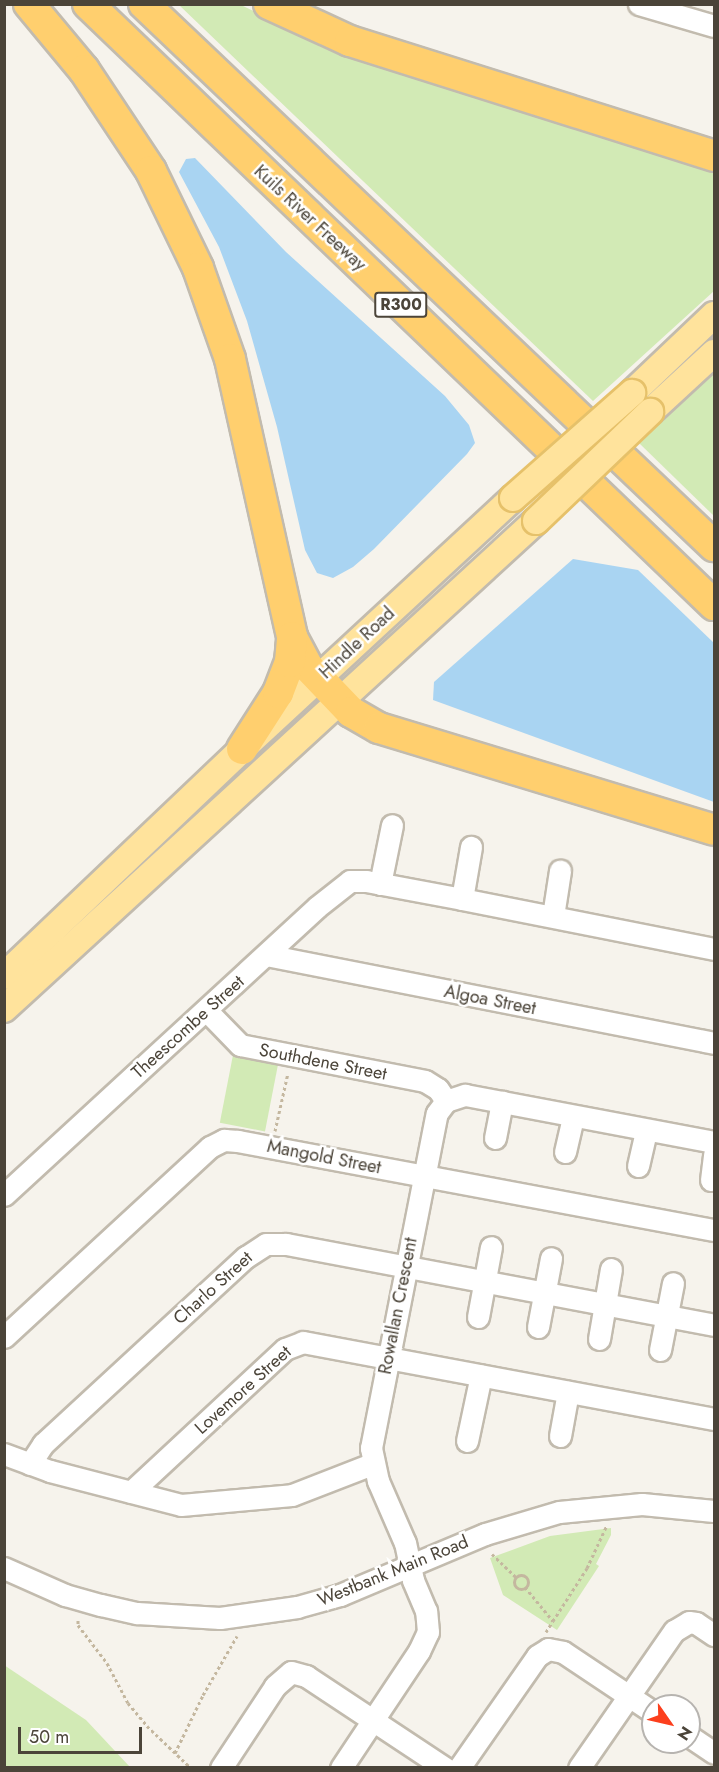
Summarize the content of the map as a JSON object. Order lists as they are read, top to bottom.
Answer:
{
  "streets": {
    "highway": ["Kuils River Freeway", "R300"],
    "main road": ["Hindle Road"],
    "street": [
      "Algoa Street",
      "Theescombe Street",
      "Southdene Street",
      "Mangold Street",
      "Charlo Street",
      "Rowallan Crescent",
      "Lovemore Street",
      "Westbank Main Road"
    ]
  },
  "crossings": [
    ["Algoa Street", "Theescombe Street"],
    ["Theescombe Street", "Southdene Street"],
    ["Southdene Street", "Rowallan Crescent"],
    ["Mangold Street", "Rowallan Crescent"],
    ["Charlo Street", "Rowallan Crescent"],
    ["Rowallan Crescent", "Lovemore Street"],
    ["Rowallan Crescent", "Westbank Main Road"]
  ],
  "scale_bar": "50 m",
  "north": "bottom right"
}
